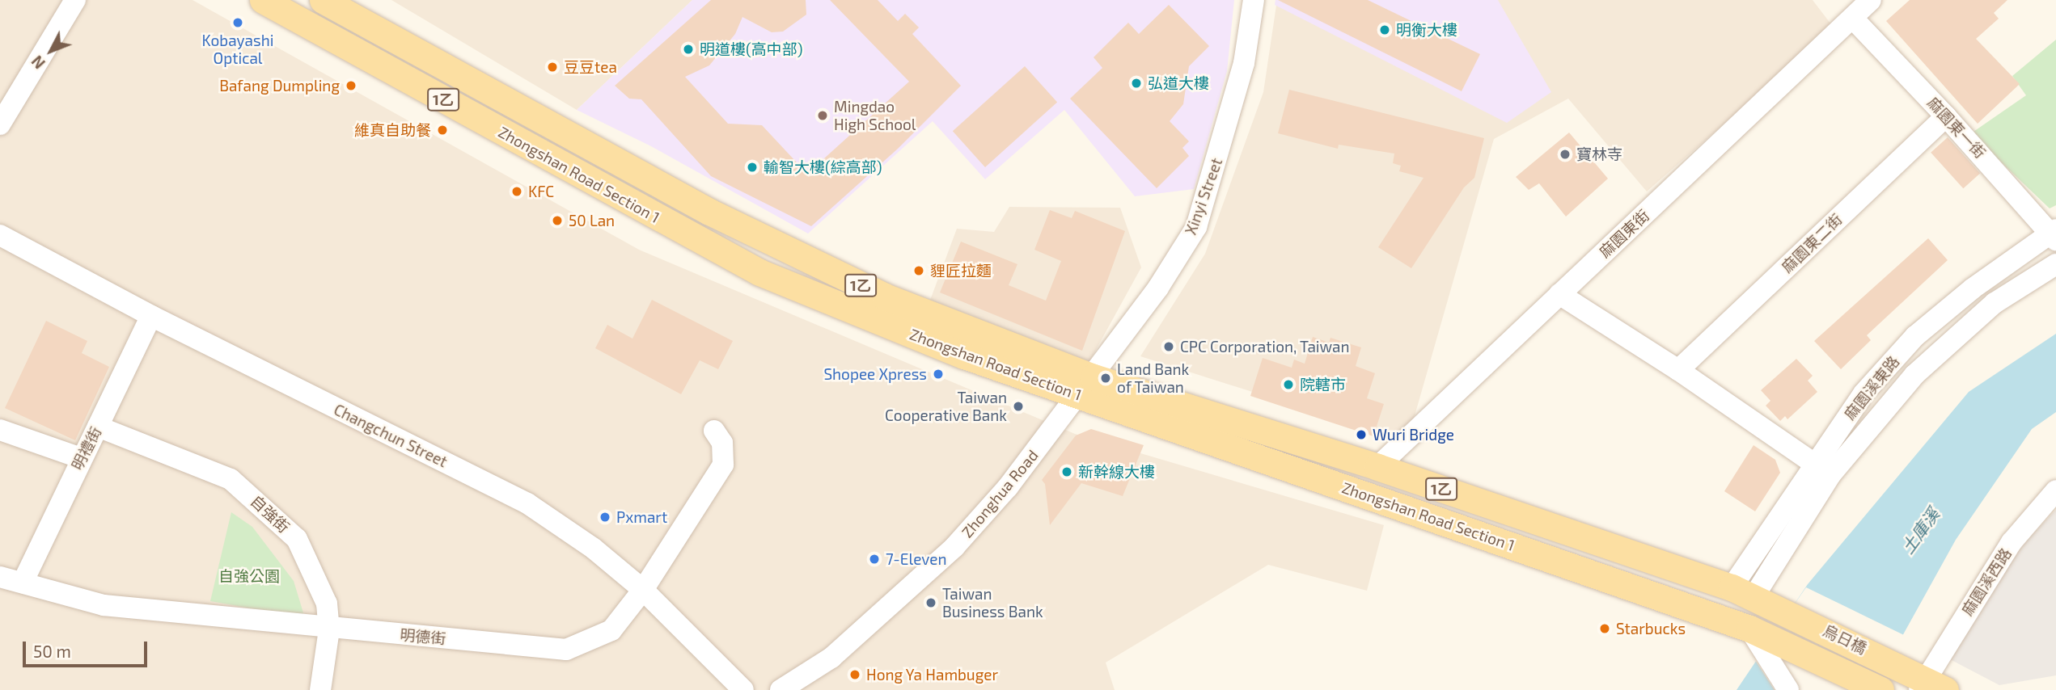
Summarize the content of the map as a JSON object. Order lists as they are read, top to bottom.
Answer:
{
  "streets": {
    "main road": ["1乙", "Zhongshan Road Section 1", "烏日橋"],
    "street": [
      "麻園東一街",
      "Xinyi Street",
      "麻園東街",
      "麻園東二街",
      "麻園溪東路",
      "Changchun Street",
      "明禮街",
      "Zhonghua Road",
      "自強街",
      "麻園溪西路",
      "明德街"
    ]
  },
  "crossings": [
    ["麻園東一街", "麻園東街"],
    ["麻園東一街", "麻園東二街"],
    ["麻園東一街", "麻園溪東路"],
    ["Zhongshan Road Section 1", "Xinyi Street"],
    ["Zhongshan Road Section 1", "麻園東街"],
    ["Zhongshan Road Section 1", "麻園溪東路"],
    ["Zhongshan Road Section 1", "Zhonghua Road"],
    ["Zhongshan Road Section 1", "烏日橋"],
    ["Xinyi Street", "Zhonghua Road"],
    ["Changchun Street", "明禮街"],
    ["Changchun Street", "明德街"],
    ["明禮街", "自強街"],
    ["明禮街", "明德街"],
    ["自強街", "明德街"],
    ["麻園溪西路", "烏日橋"]
  ],
  "water": ["土庫溪"],
  "parks": ["自強公園"],
  "places": [
    "Kobayashi Optical",
    "明衡大樓",
    "明道樓(高中部)",
    "豆豆tea",
    "弘道大樓",
    "Bafang Dumpling",
    "Mingdao High School",
    "維真自助餐",
    "寶林寺",
    "輸智大樓(綜高部)",
    "KFC",
    "50 Lan",
    "貍匠拉麵",
    "CPC Corporation, Taiwan",
    "Shopee Xpress",
    "Land Bank of Taiwan",
    "院轄市",
    "Taiwan Cooperative Bank",
    "Wuri Bridge",
    "新幹線大樓",
    "Pxmart",
    "7-Eleven",
    "Taiwan Business Bank",
    "Starbucks",
    "Hong Ya Hambuger"
  ],
  "scale_bar": "50 m",
  "north": "bottom left"
}
